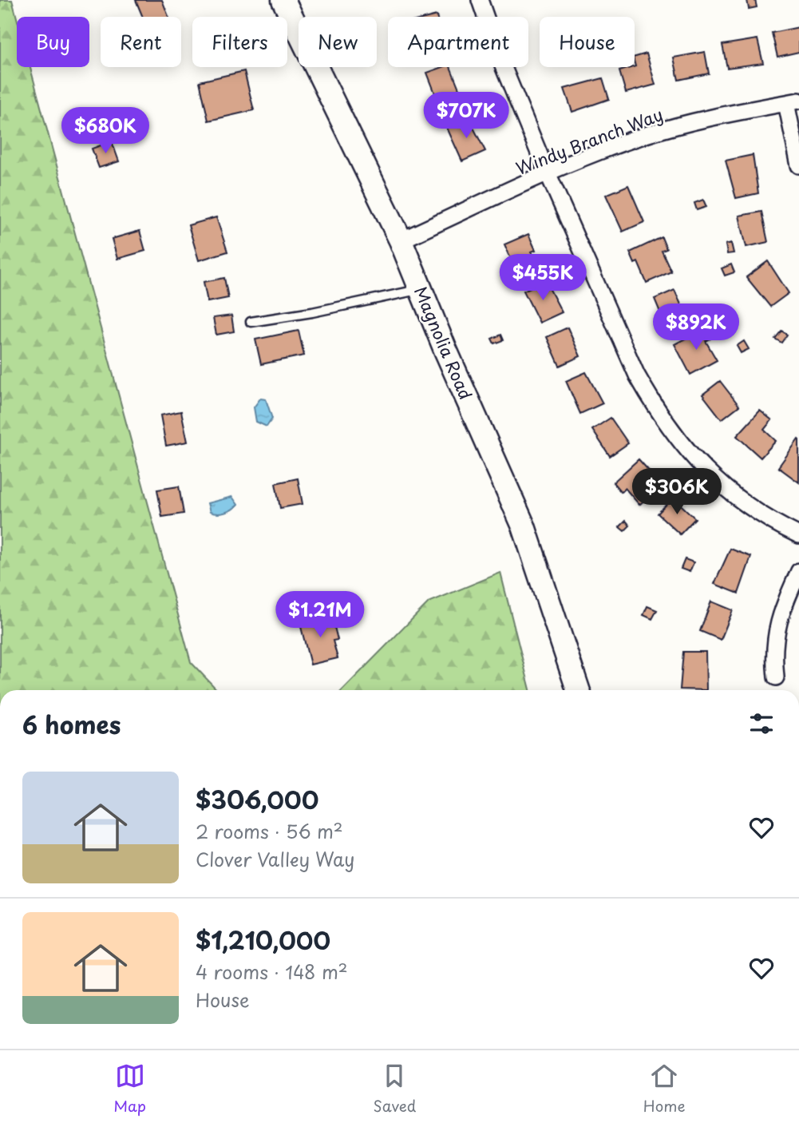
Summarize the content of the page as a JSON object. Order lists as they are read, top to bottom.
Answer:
{
  "streets": {
    "main road": ["Magnolia Road"],
    "street": ["Windy Branch Way"]
  },
  "crossings": [
    ["Windy Branch Way", "Magnolia Road"]
  ],
  "page": {
    "chip": [
      "Buy",
      "Rent",
      "Filters",
      "New",
      "Apartment",
      "House"
    ],
    "price": [
      "$707K",
      "$680K",
      "$455K",
      "$892K",
      "$306K",
      "$1.21M"
    ],
    "heading": "6 homes",
    "list": [
      {
        "name": "$306,000",
        "note": "2 rooms · 56 m² · Clover Valley Way"
      },
      {
        "name": "$1,210,000",
        "note": "4 rooms · 148 m² · House"
      }
    ],
    "tabs": ["Map", "Saved", "Home"]
  }
}
